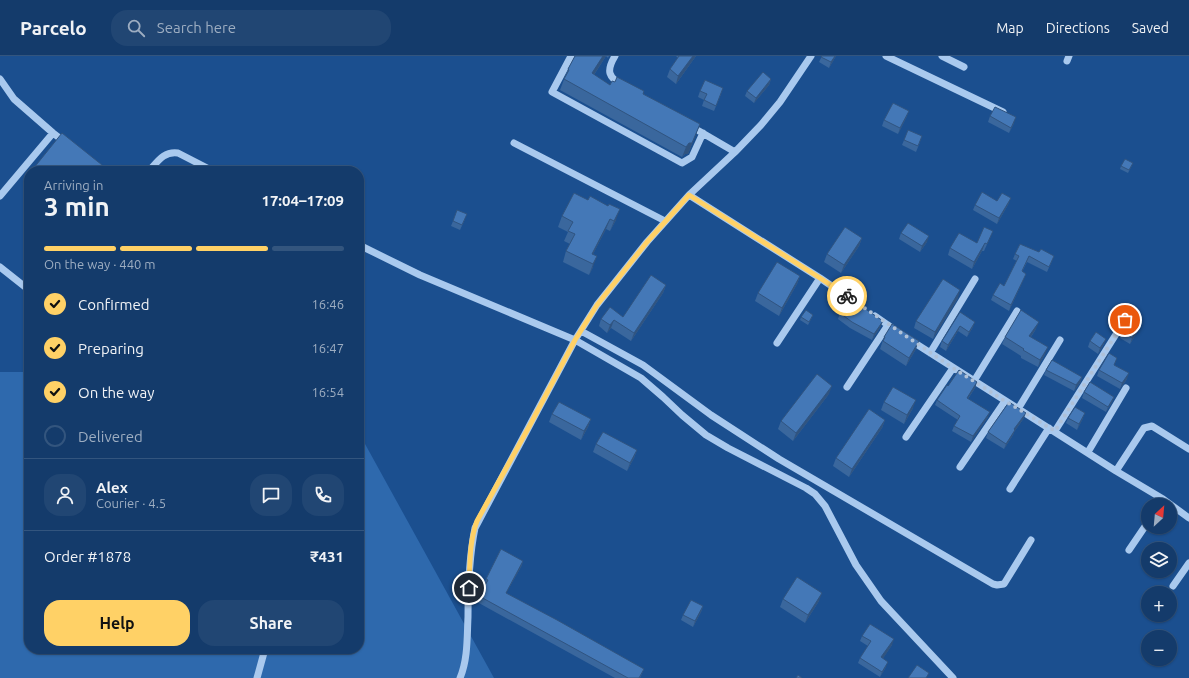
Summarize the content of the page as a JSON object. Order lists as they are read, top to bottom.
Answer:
{
  "north": "top right",
  "page": {
    "header": "Parcelo",
    "search": "Search here",
    "nav": ["Map", "Directions", "Saved"],
    "heading": ["3 min", "Arriving in", "17:04–17:09"],
    "panel": [
      "Alex",
      "Courier · 4.5",
      "Order #1878",
      "₹431"
    ],
    "bar": "On the way · 440 m",
    "list": [
      ["Confirmed", "16:46"],
      ["Preparing", "16:47"],
      ["On the way", "16:54"],
      "Delivered"
    ],
    "map_buttons": ["+", "−"],
    "buttons": ["Help", "Share"]
  }
}
